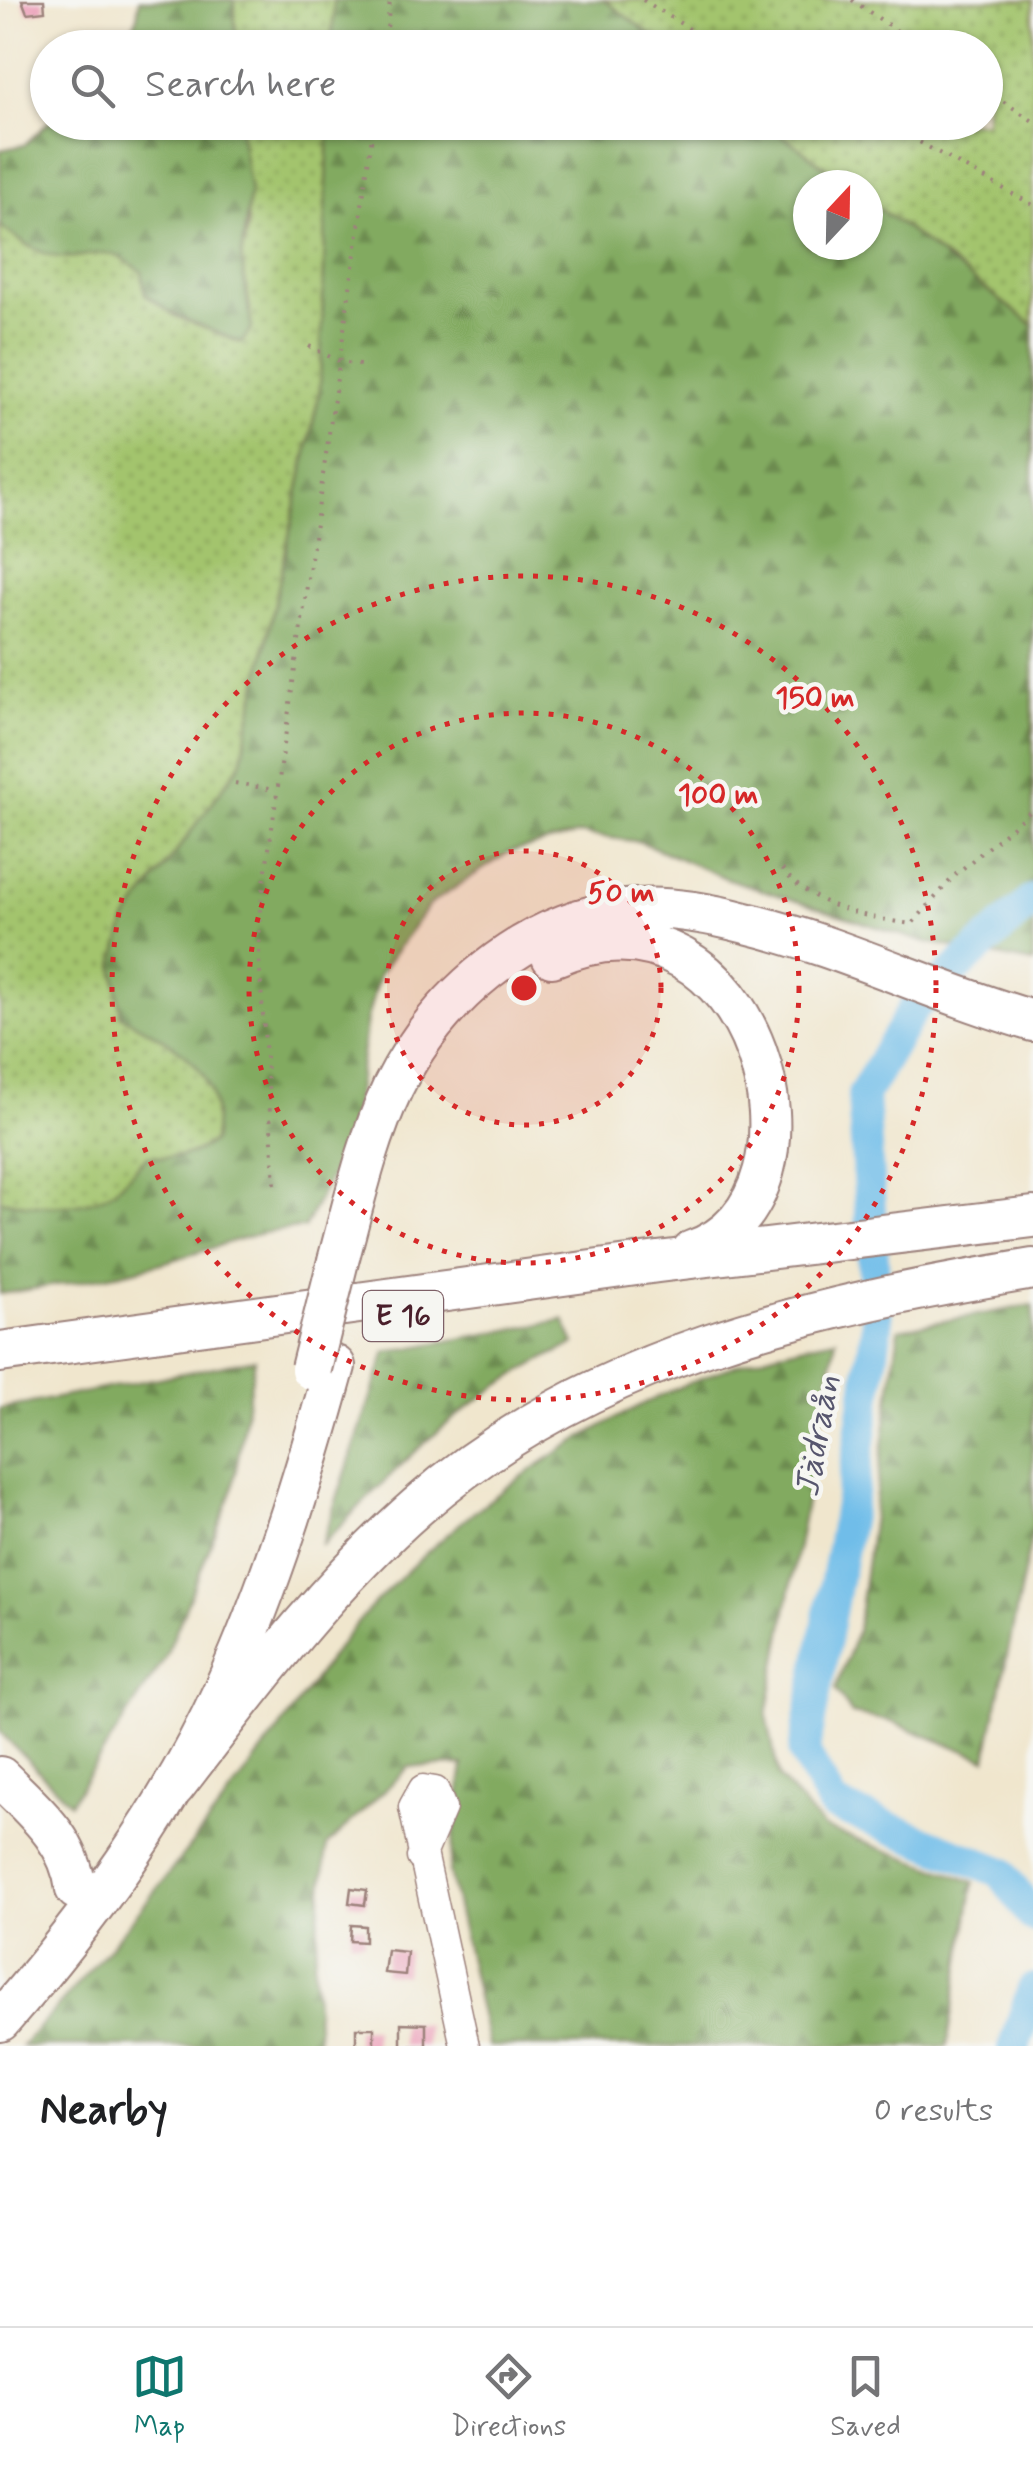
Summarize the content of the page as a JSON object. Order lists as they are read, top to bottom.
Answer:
{
  "streets": {
    "highway": ["E 16"]
  },
  "water": ["Jädraån"],
  "north": "top",
  "page": {
    "search": "Search here",
    "heading": ["Nearby", "0 results"],
    "nav": ["Map", "Directions", "Saved"]
  },
  "rings": ["150 m", "100 m", "50 m"]
}
